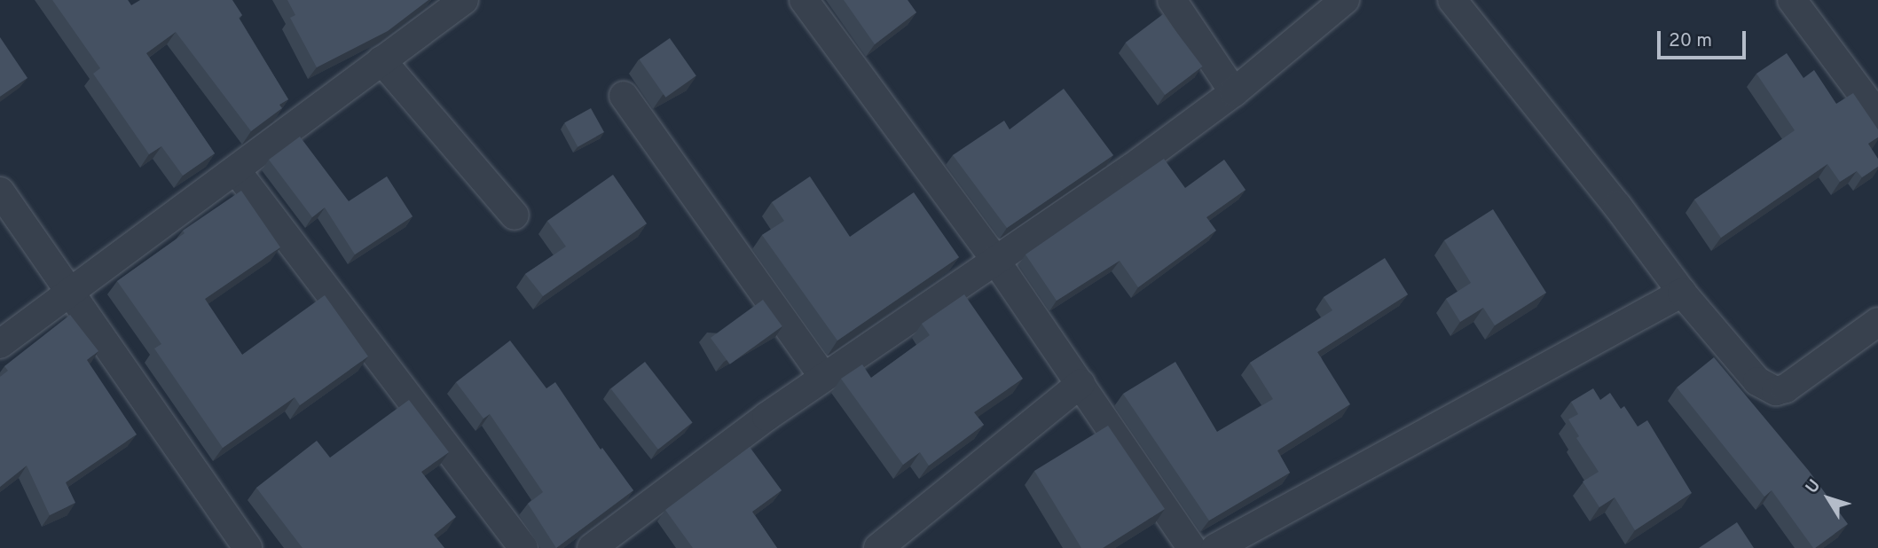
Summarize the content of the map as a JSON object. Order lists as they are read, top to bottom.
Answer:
{
  "scale_bar": "20 m",
  "north": "top left"
}
